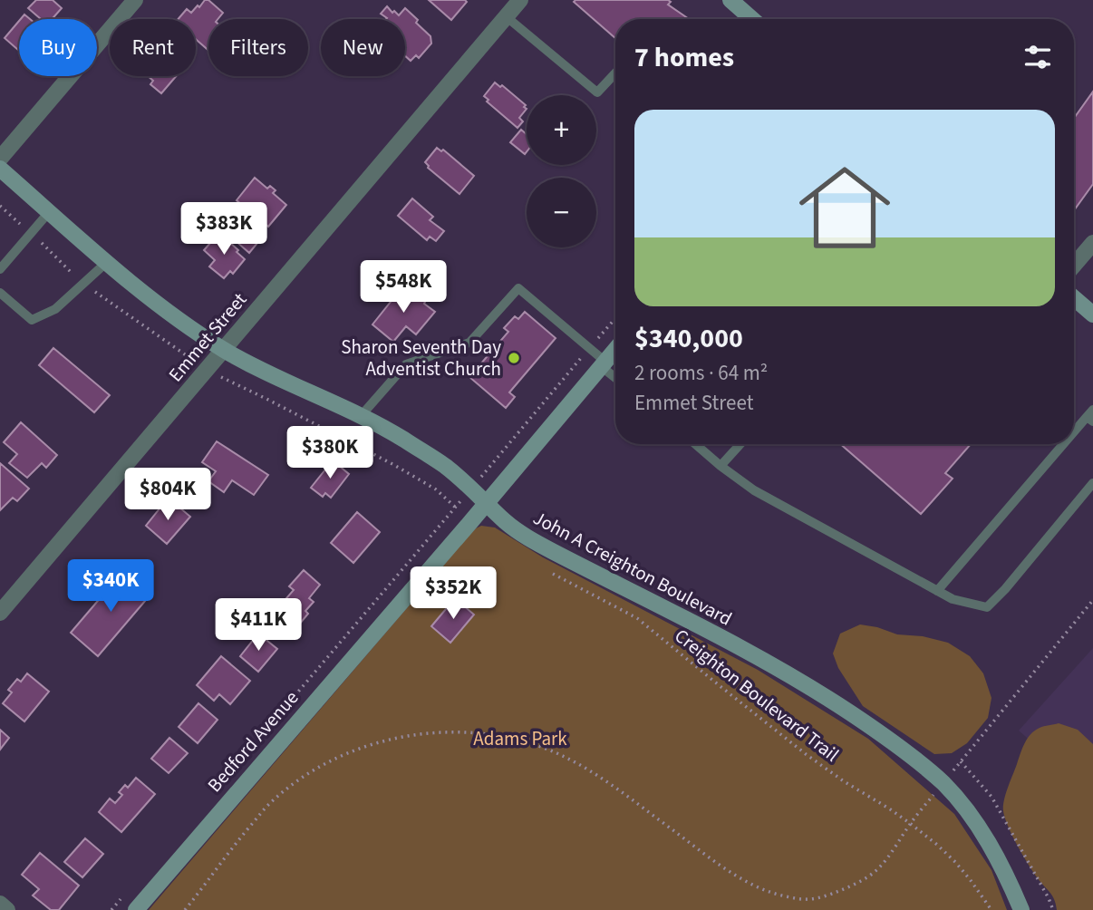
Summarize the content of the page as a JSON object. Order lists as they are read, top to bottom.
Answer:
{
  "streets": {
    "street": ["Emmet Street", "John A Creighton Boulevard", "Bedford Avenue"],
    "path": ["Creighton Boulevard Trail"]
  },
  "crossings": [
    ["Emmet Street", "John A Creighton Boulevard"],
    ["John A Creighton Boulevard", "Bedford Avenue"]
  ],
  "parks": ["Adams Park"],
  "places": ["Sharon Seventh Day Adventist Church"],
  "page": {
    "chip": [
      "Buy",
      "Rent",
      "Filters",
      "New"
    ],
    "heading": "7 homes",
    "map_buttons": ["+", "−"],
    "list": [
      {
        "name": "$340,000",
        "note": "2 rooms · 64 m² · Emmet Street"
      }
    ],
    "price": [
      "$383K",
      "$548K",
      "$380K",
      "$804K",
      "$340K",
      "$352K",
      "$411K"
    ]
  }
}
